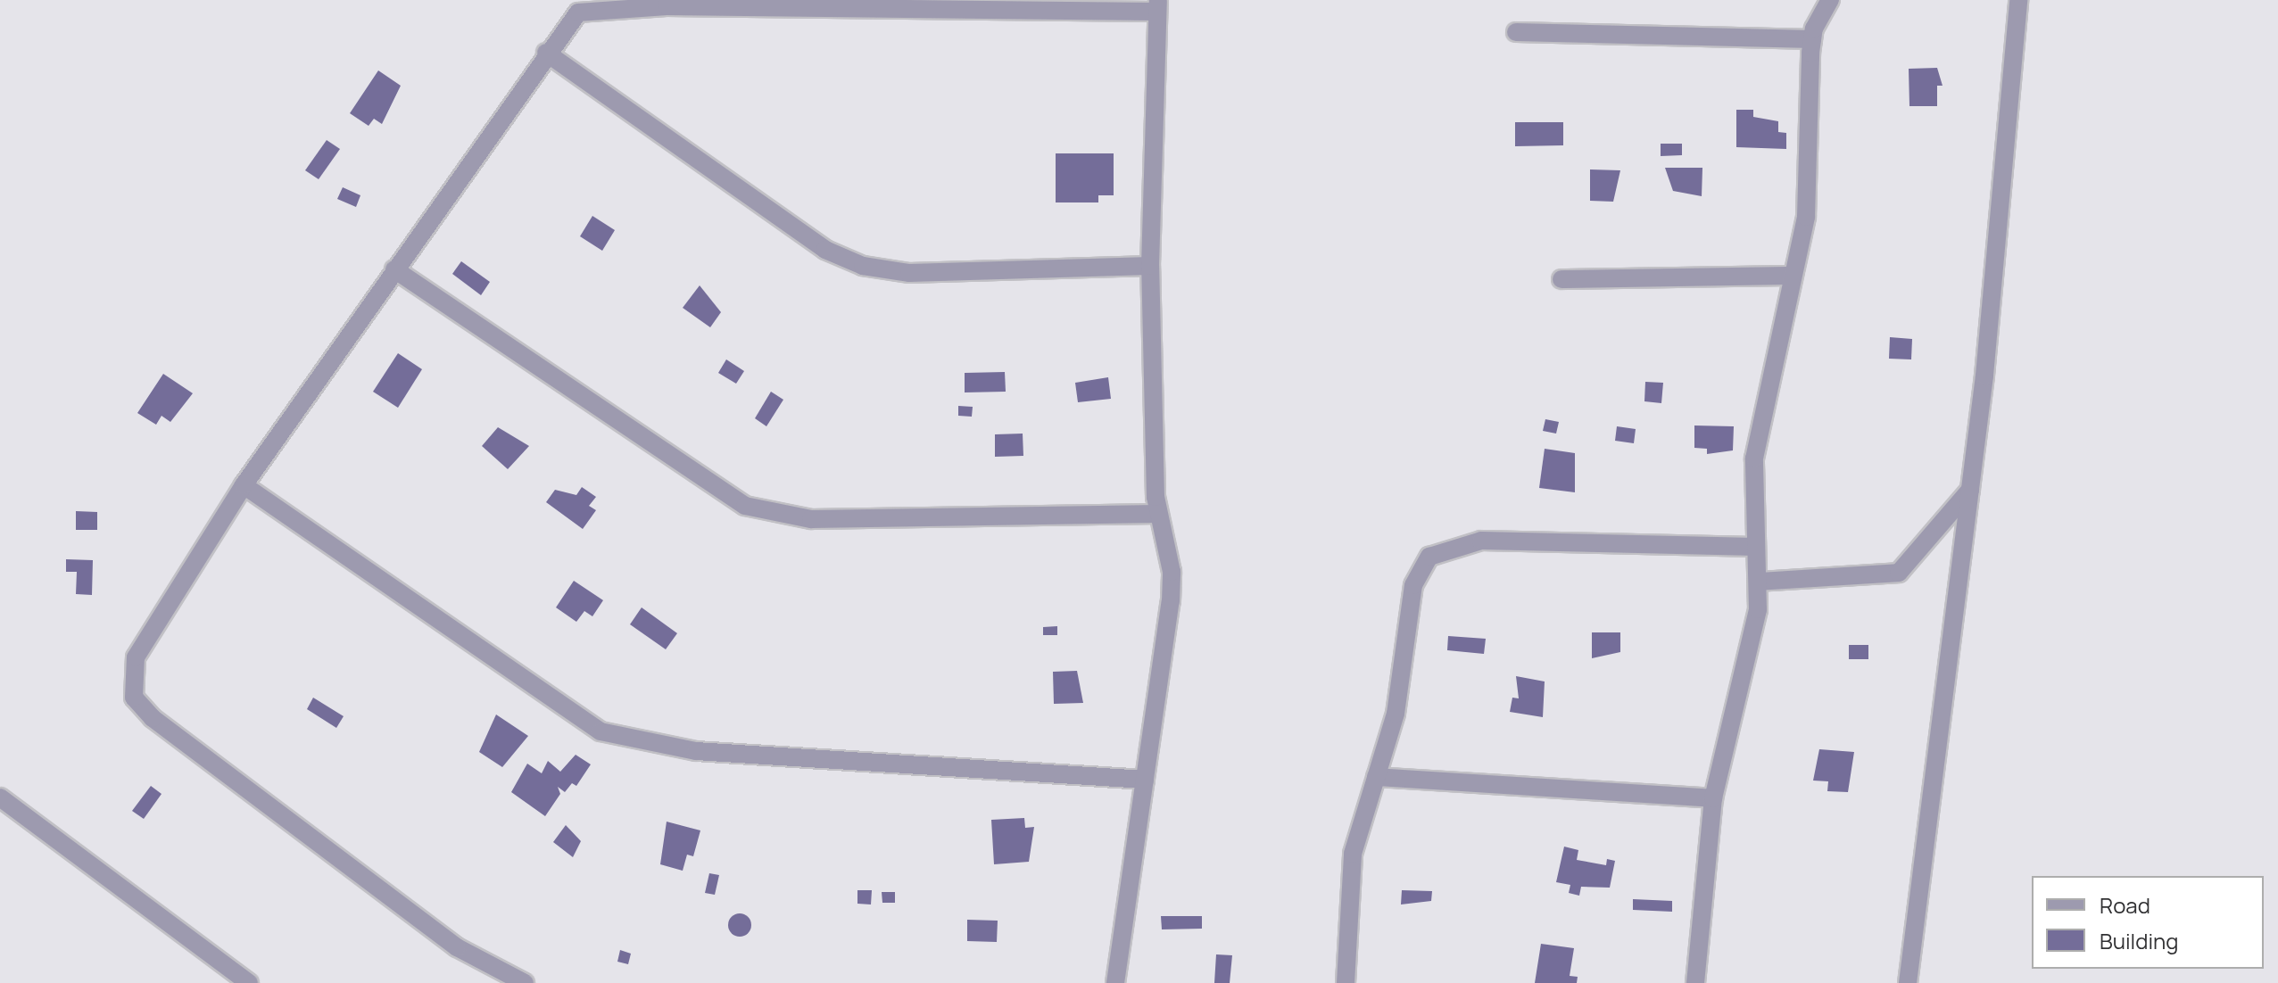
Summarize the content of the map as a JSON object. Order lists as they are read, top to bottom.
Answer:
{
  "legend": ["Road", "Building"]
}
